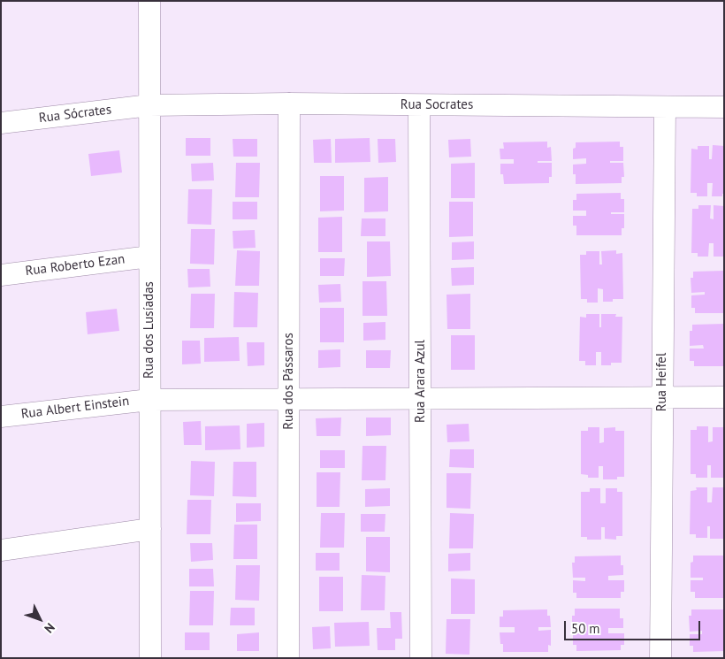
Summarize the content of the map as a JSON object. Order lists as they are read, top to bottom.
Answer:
{
  "streets": {
    "street": [
      "Rua Socrates",
      "Rua Sócrates",
      "Rua Roberto Ezan",
      "Rua dos Lusíadas",
      "Rua dos Pássaros",
      "Rua Arara Azul",
      "Rua Heifel",
      "Rua Albert Einstein"
    ]
  },
  "crossings": [
    ["Rua Socrates", "Rua Sócrates"],
    ["Rua Socrates", "Rua dos Lusíadas"],
    ["Rua Socrates", "Rua dos Pássaros"],
    ["Rua Socrates", "Rua Arara Azul"],
    ["Rua Socrates", "Rua Heifel"],
    ["Rua Sócrates", "Rua dos Lusíadas"],
    ["Rua Roberto Ezan", "Rua dos Lusíadas"],
    ["Rua dos Lusíadas", "Rua Albert Einstein"],
    ["Rua dos Pássaros", "Rua Albert Einstein"],
    ["Rua Arara Azul", "Rua Albert Einstein"],
    ["Rua Heifel", "Rua Albert Einstein"]
  ],
  "scale_bar": "50 m",
  "north": "bottom right"
}
